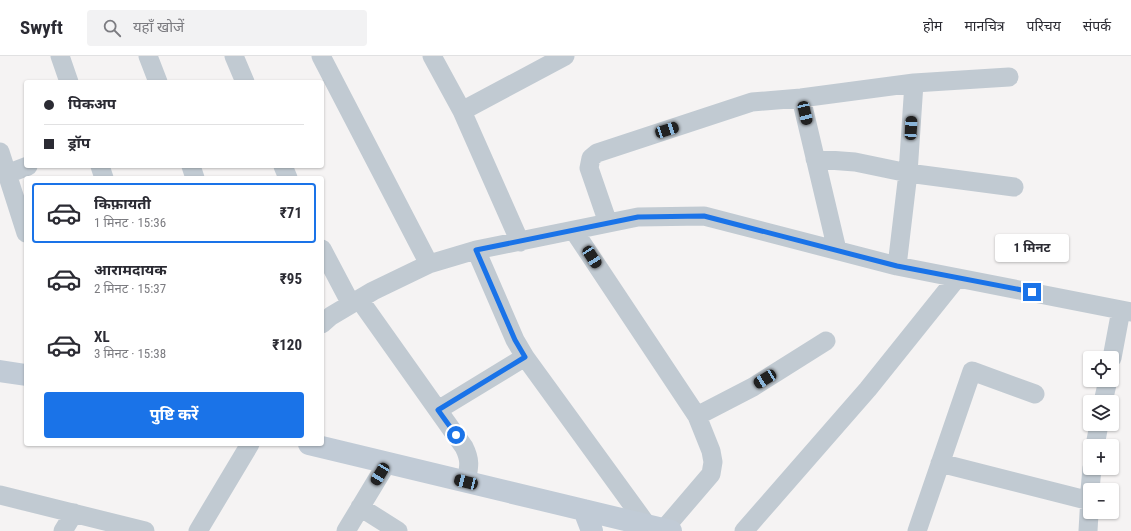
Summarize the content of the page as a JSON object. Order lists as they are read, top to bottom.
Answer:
{
  "page": {
    "header": "Swyft",
    "search": "यहाँ खोजें",
    "nav": [
      "होम",
      "मानचित्र",
      "परिचय",
      "संपर्क"
    ],
    "banner": ["पिकअप", "ड्रॉप"],
    "list": [
      {
        "name": "किफ़ायती",
        "note": "1 मिनट · 15:36",
        "value": "₹71"
      },
      {
        "name": "आरामदायक",
        "note": "2 मिनट · 15:37",
        "value": "₹95"
      },
      {
        "name": "XL",
        "note": "3 मिनट · 15:38",
        "value": "₹120"
      }
    ],
    "bubble": "1 मिनट",
    "map_buttons": ["+", "−"],
    "buttons": "पुष्टि करें"
  }
}
